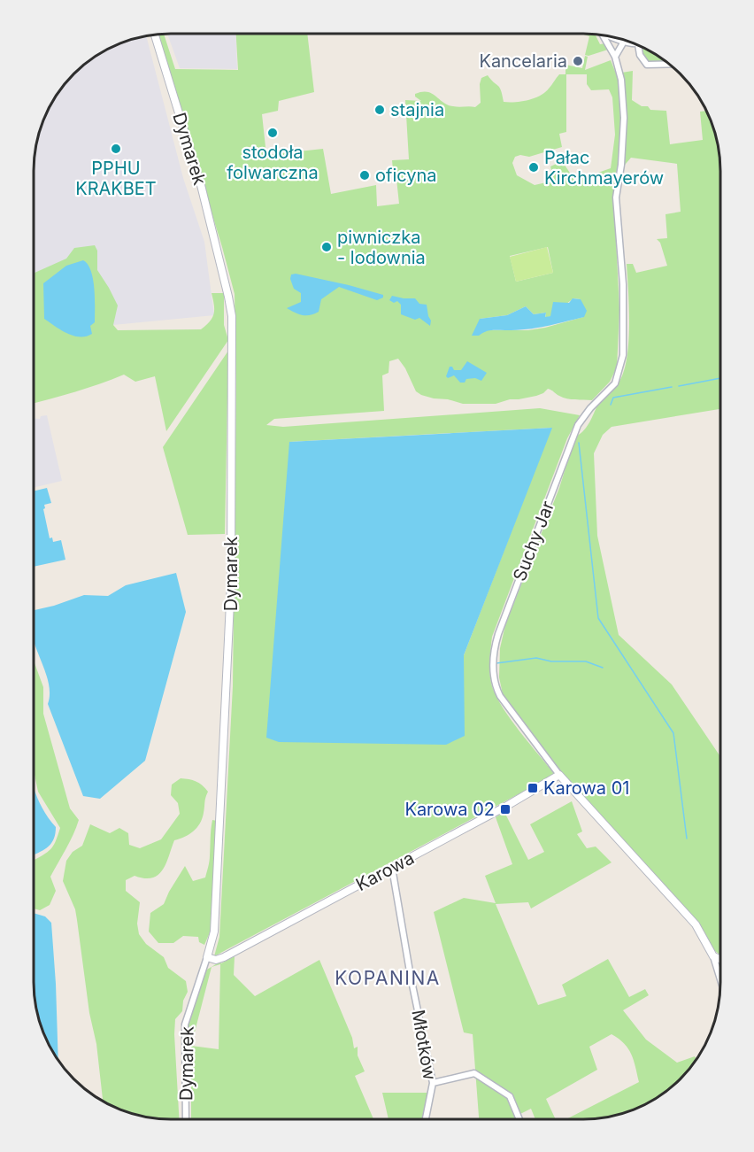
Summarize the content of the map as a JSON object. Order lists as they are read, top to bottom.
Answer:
{
  "streets": {
    "street": [
      "Dymarek",
      "Suchy Jar",
      "Karowa",
      "Młotków"
    ]
  },
  "crossings": [
    ["Dymarek", "Karowa"],
    ["Suchy Jar", "Karowa"],
    ["Karowa", "Młotków"]
  ],
  "districts": ["KOPANINA"],
  "places": {
    "other": [
      "Kancelaria",
      "stajnia",
      "stodoła folwarczna",
      "PPHU KRAKBET",
      "Pałac Kirchmayerów",
      "oficyna",
      "piwniczka - lodownia"
    ],
    "transit": ["Karowa 01", "Karowa 02"]
  }
}
